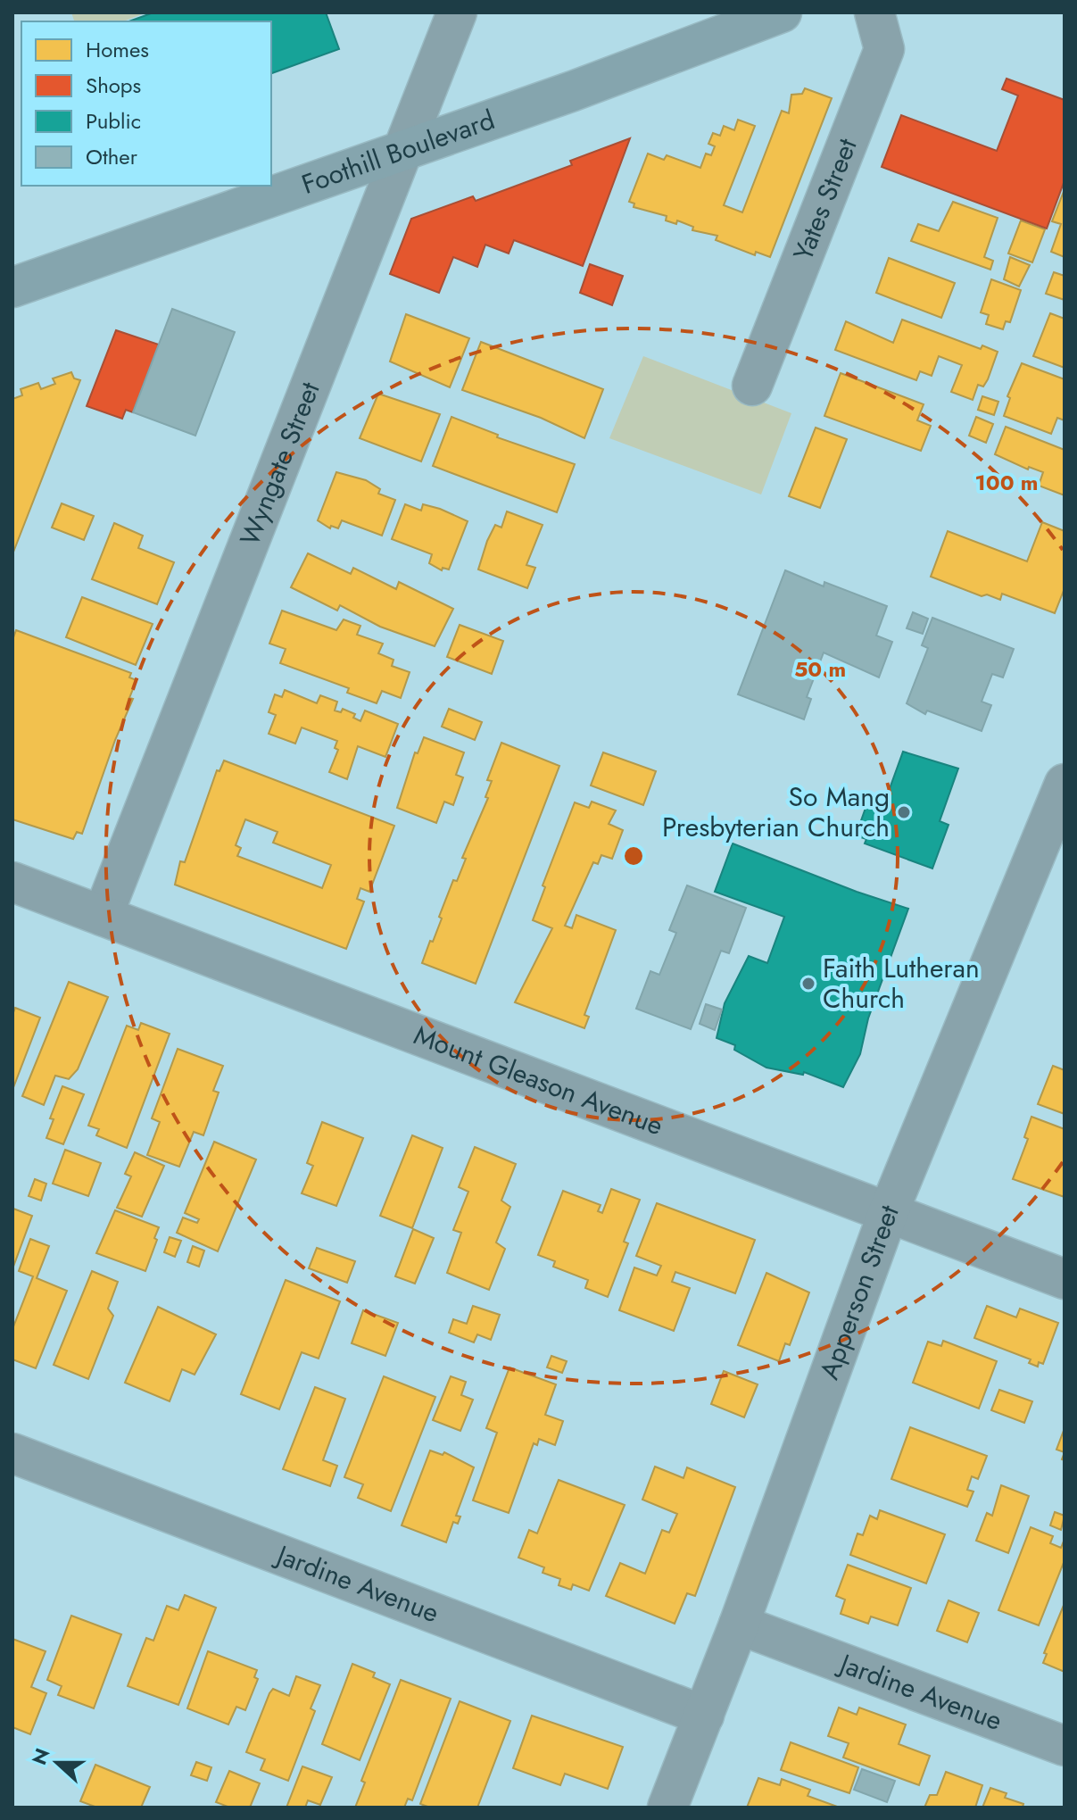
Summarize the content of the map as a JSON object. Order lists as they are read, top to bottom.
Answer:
{
  "streets": {
    "main road": ["Foothill Boulevard"],
    "street": [
      "Yates Street",
      "Wyngate Street",
      "Mount Gleason Avenue",
      "Apperson Street",
      "Jardine Avenue"
    ]
  },
  "crossings": [
    ["Foothill Boulevard", "Wyngate Street"],
    ["Wyngate Street", "Mount Gleason Avenue"],
    ["Mount Gleason Avenue", "Apperson Street"],
    ["Apperson Street", "Jardine Avenue"]
  ],
  "places": ["So Mang Presbyterian Church", "Faith Lutheran Church"],
  "legend": [
    "Homes",
    "Shops",
    "Public",
    "Other"
  ],
  "north": "left",
  "rings": ["100 m", "50 m"]
}
